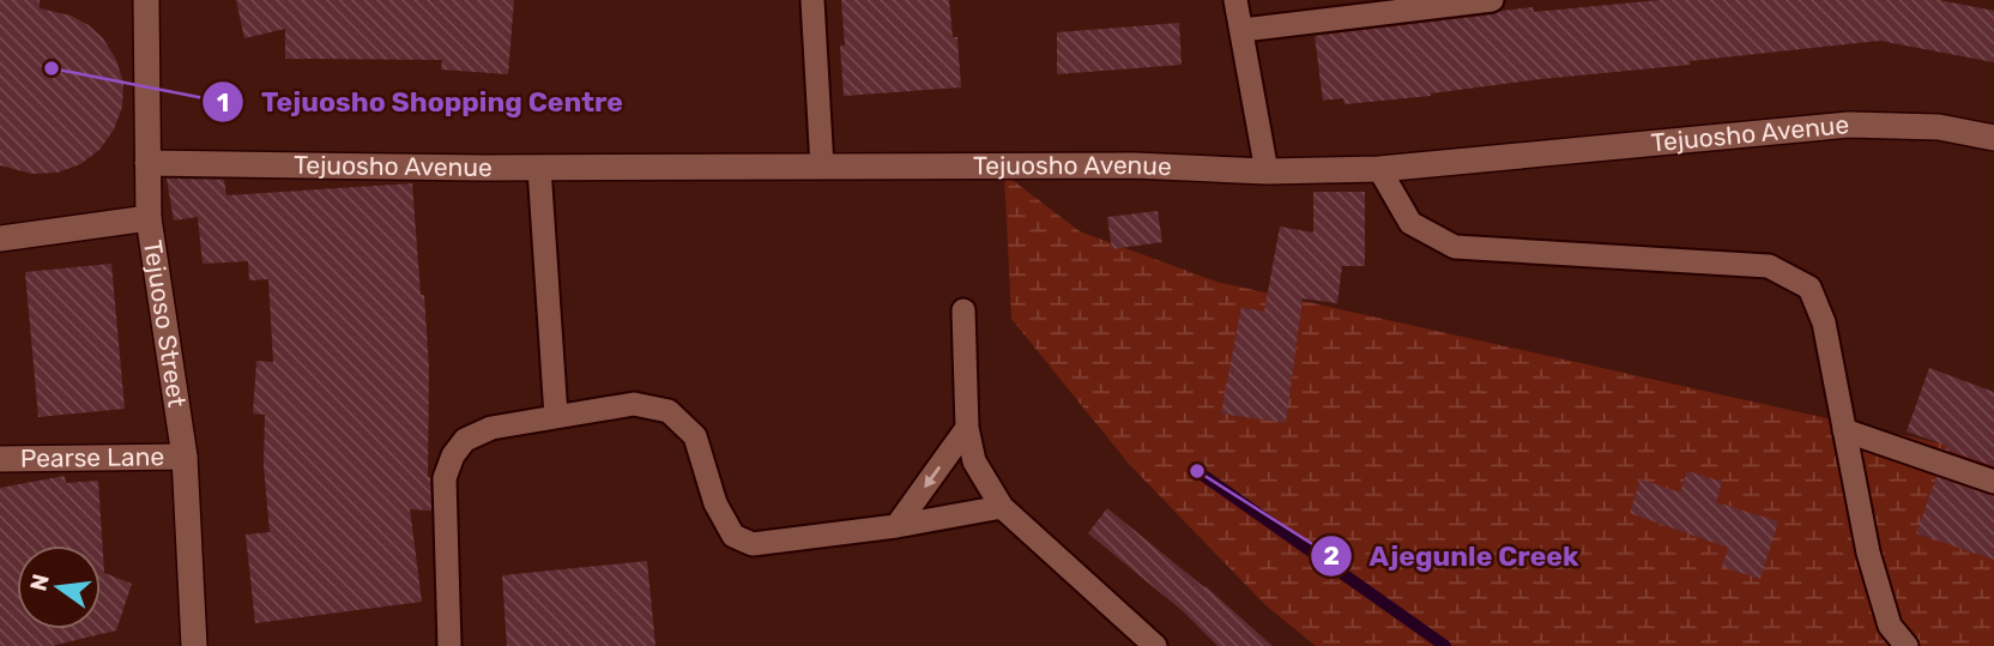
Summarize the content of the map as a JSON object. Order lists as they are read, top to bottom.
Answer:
{
  "streets": {
    "street": ["Tejuosho Avenue", "Tejuoso Street", "Pearse Lane"]
  },
  "crossings": [
    ["Tejuosho Avenue", "Tejuoso Street"],
    ["Tejuoso Street", "Pearse Lane"]
  ],
  "places": ["Tejuosho Shopping Centre", "Ajegunle Creek"],
  "north": "left"
}
